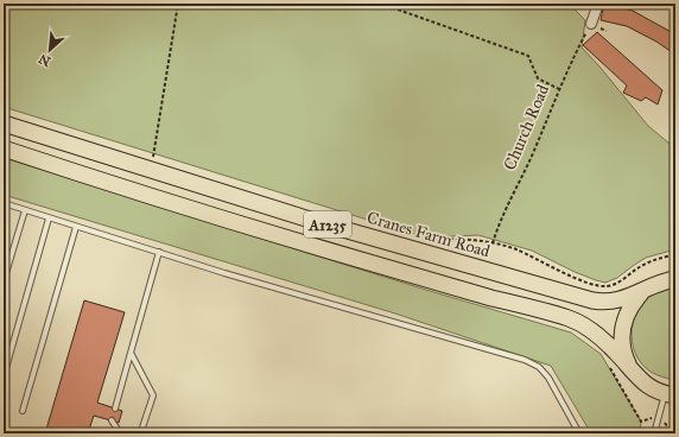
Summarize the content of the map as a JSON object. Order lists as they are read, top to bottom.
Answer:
{
  "streets": {
    "main road": ["A1235", "Cranes Farm Road"],
    "path": ["Church Road"]
  },
  "north": "bottom left"
}
